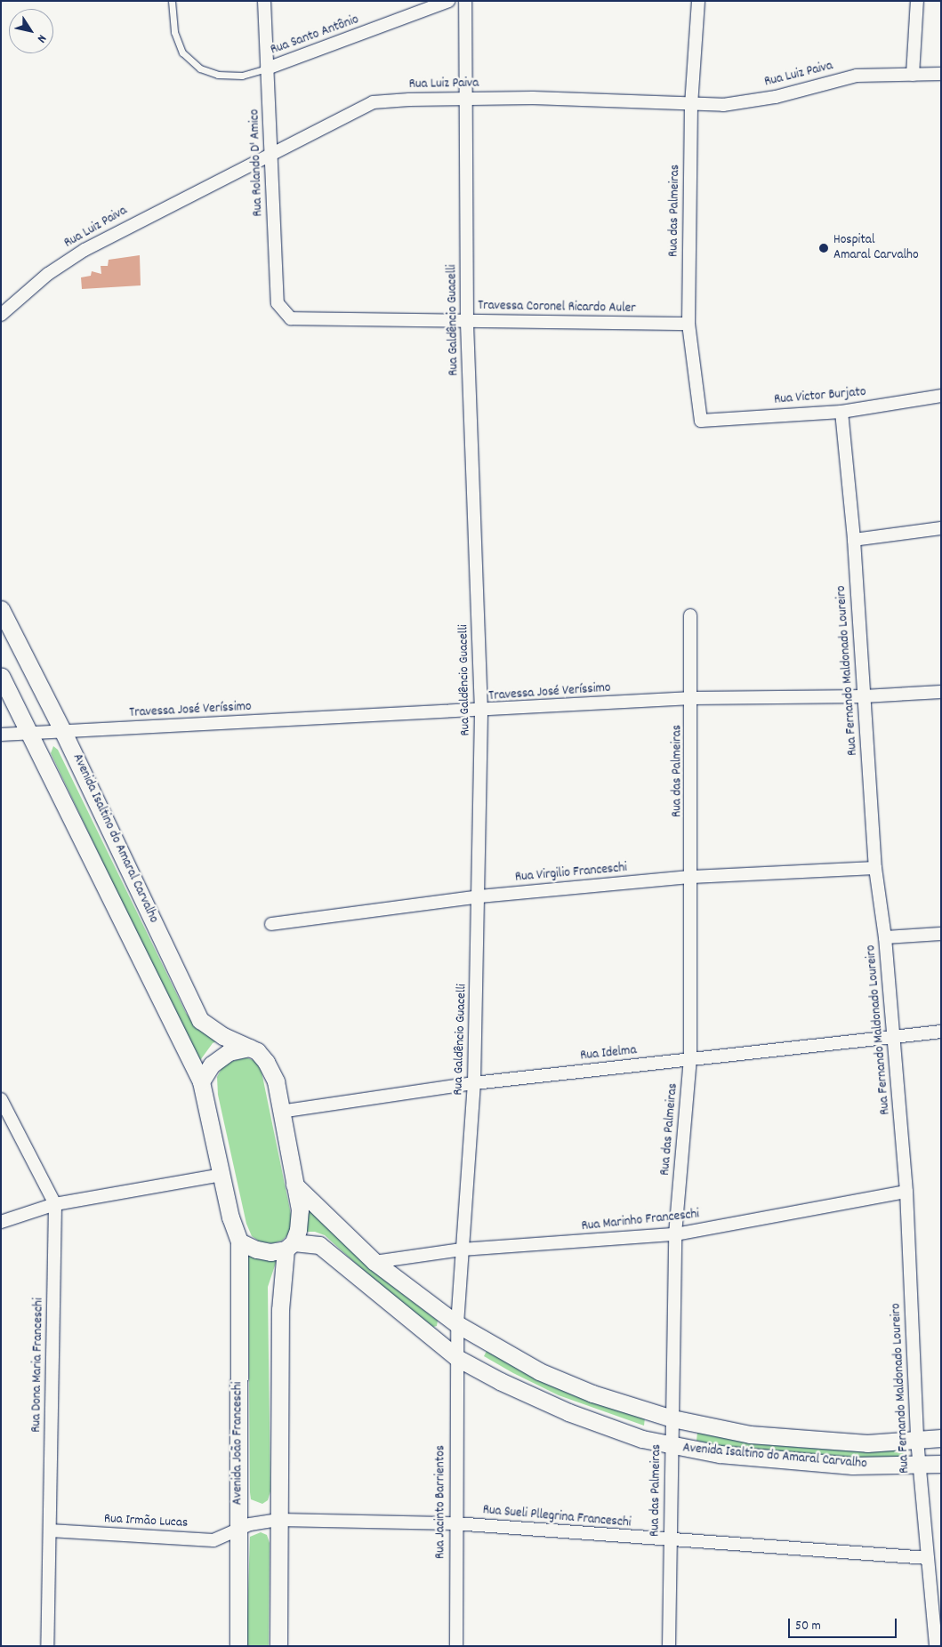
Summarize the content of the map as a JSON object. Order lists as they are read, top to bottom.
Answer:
{
  "streets": {
    "main road": ["Avenida Isaltino do Amaral Carvalho", "Avenida João Franceschi"],
    "street": [
      "Rua Santo Antônio",
      "Rua Luiz Paiva",
      "Rua Rolando D' Amico",
      "Rua das Palmeiras",
      "Travessa Coronel Ricardo Auler",
      "Rua Galdêncio Guacelli",
      "Rua Victor Burjato",
      "Rua Fernando Maldonado Loureiro",
      "Travessa José Veríssimo",
      "Rua Virgilio Franceschi",
      "Rua Idelma",
      "Rua Marinho Franceschi",
      "Rua Dona Maria Franceschi",
      "Rua Jacinto Barrientos",
      "Rua Sueli Pllegrina Franceschi",
      "Rua Irmão Lucas"
    ]
  },
  "crossings": [
    ["Rua Santo Antônio", "Rua Rolando D' Amico"],
    ["Rua Luiz Paiva", "Rua Rolando D' Amico"],
    ["Rua Luiz Paiva", "Rua das Palmeiras"],
    ["Rua Luiz Paiva", "Rua Galdêncio Guacelli"],
    ["Rua Rolando D' Amico", "Travessa Coronel Ricardo Auler"],
    ["Rua das Palmeiras", "Travessa Coronel Ricardo Auler"],
    ["Rua das Palmeiras", "Rua Victor Burjato"],
    ["Rua das Palmeiras", "Travessa José Veríssimo"],
    ["Rua das Palmeiras", "Avenida Isaltino do Amaral Carvalho"],
    ["Rua das Palmeiras", "Rua Virgilio Franceschi"],
    ["Rua das Palmeiras", "Rua Idelma"],
    ["Rua das Palmeiras", "Rua Marinho Franceschi"],
    ["Rua das Palmeiras", "Rua Sueli Pllegrina Franceschi"],
    ["Travessa Coronel Ricardo Auler", "Rua Galdêncio Guacelli"],
    ["Rua Galdêncio Guacelli", "Travessa José Veríssimo"],
    ["Rua Galdêncio Guacelli", "Avenida Isaltino do Amaral Carvalho"],
    ["Rua Galdêncio Guacelli", "Rua Virgilio Franceschi"],
    ["Rua Galdêncio Guacelli", "Rua Idelma"],
    ["Rua Galdêncio Guacelli", "Rua Marinho Franceschi"],
    ["Rua Galdêncio Guacelli", "Rua Jacinto Barrientos"],
    ["Rua Victor Burjato", "Rua Fernando Maldonado Loureiro"],
    ["Rua Fernando Maldonado Loureiro", "Travessa José Veríssimo"],
    ["Rua Fernando Maldonado Loureiro", "Avenida Isaltino do Amaral Carvalho"],
    ["Rua Fernando Maldonado Loureiro", "Rua Virgilio Franceschi"],
    ["Rua Fernando Maldonado Loureiro", "Rua Idelma"],
    ["Rua Fernando Maldonado Loureiro", "Rua Marinho Franceschi"],
    ["Rua Fernando Maldonado Loureiro", "Rua Sueli Pllegrina Franceschi"],
    ["Travessa José Veríssimo", "Avenida Isaltino do Amaral Carvalho"],
    ["Avenida Isaltino do Amaral Carvalho", "Rua Idelma"],
    ["Avenida Isaltino do Amaral Carvalho", "Rua Marinho Franceschi"],
    ["Avenida Isaltino do Amaral Carvalho", "Avenida João Franceschi"],
    ["Avenida Isaltino do Amaral Carvalho", "Rua Jacinto Barrientos"],
    ["Rua Dona Maria Franceschi", "Rua Irmão Lucas"],
    ["Avenida João Franceschi", "Rua Sueli Pllegrina Franceschi"],
    ["Avenida João Franceschi", "Rua Irmão Lucas"],
    ["Rua Jacinto Barrientos", "Rua Sueli Pllegrina Franceschi"],
    ["Rua Sueli Pllegrina Franceschi", "Rua Irmão Lucas"]
  ],
  "places": ["Hospital Amaral Carvalho"],
  "scale_bar": "50 m",
  "north": "bottom right"
}
